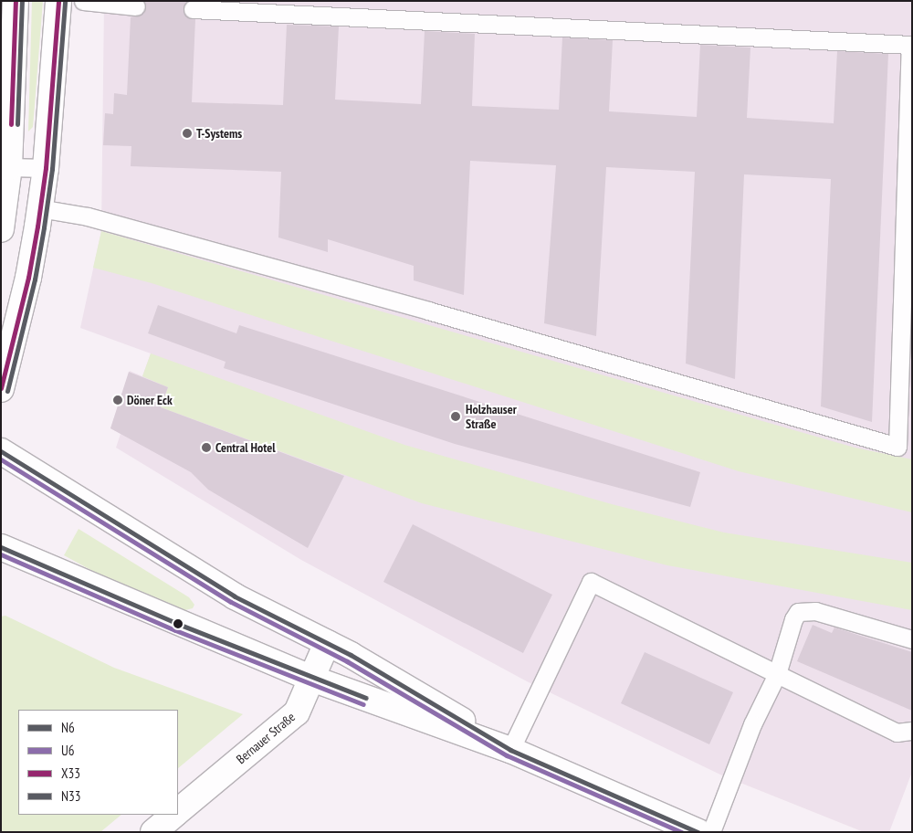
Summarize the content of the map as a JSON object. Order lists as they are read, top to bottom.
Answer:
{
  "streets": {
    "main road": ["Bernauer Straße"]
  },
  "places": [
    "T-Systems",
    "Döner Eck",
    "Holzhauser Straße",
    "Central Hotel"
  ],
  "lines": [
    "transit line X33",
    "transit line N33",
    "transit line N6",
    "transit line U6"
  ],
  "legend": [
    "N6",
    "U6",
    "X33",
    "N33"
  ]
}
